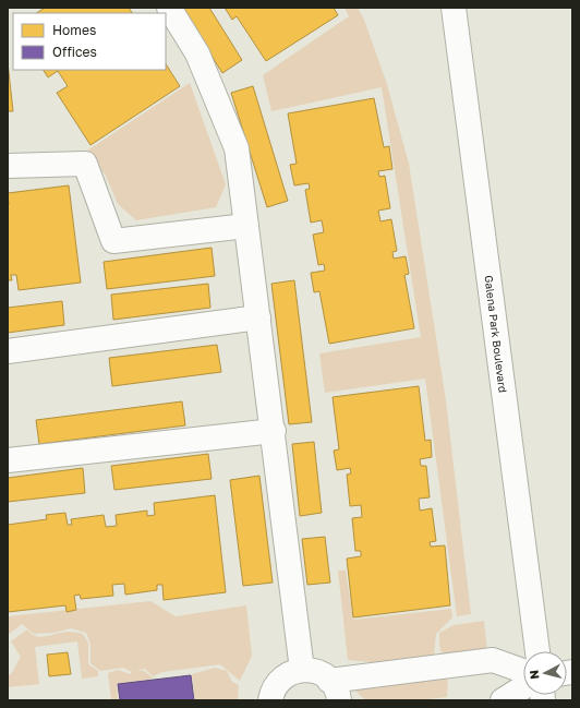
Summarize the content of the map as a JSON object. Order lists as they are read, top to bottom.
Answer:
{
  "streets": {
    "street": ["Galena Park Boulevard"]
  },
  "legend": ["Homes", "Offices"],
  "north": "left"
}
